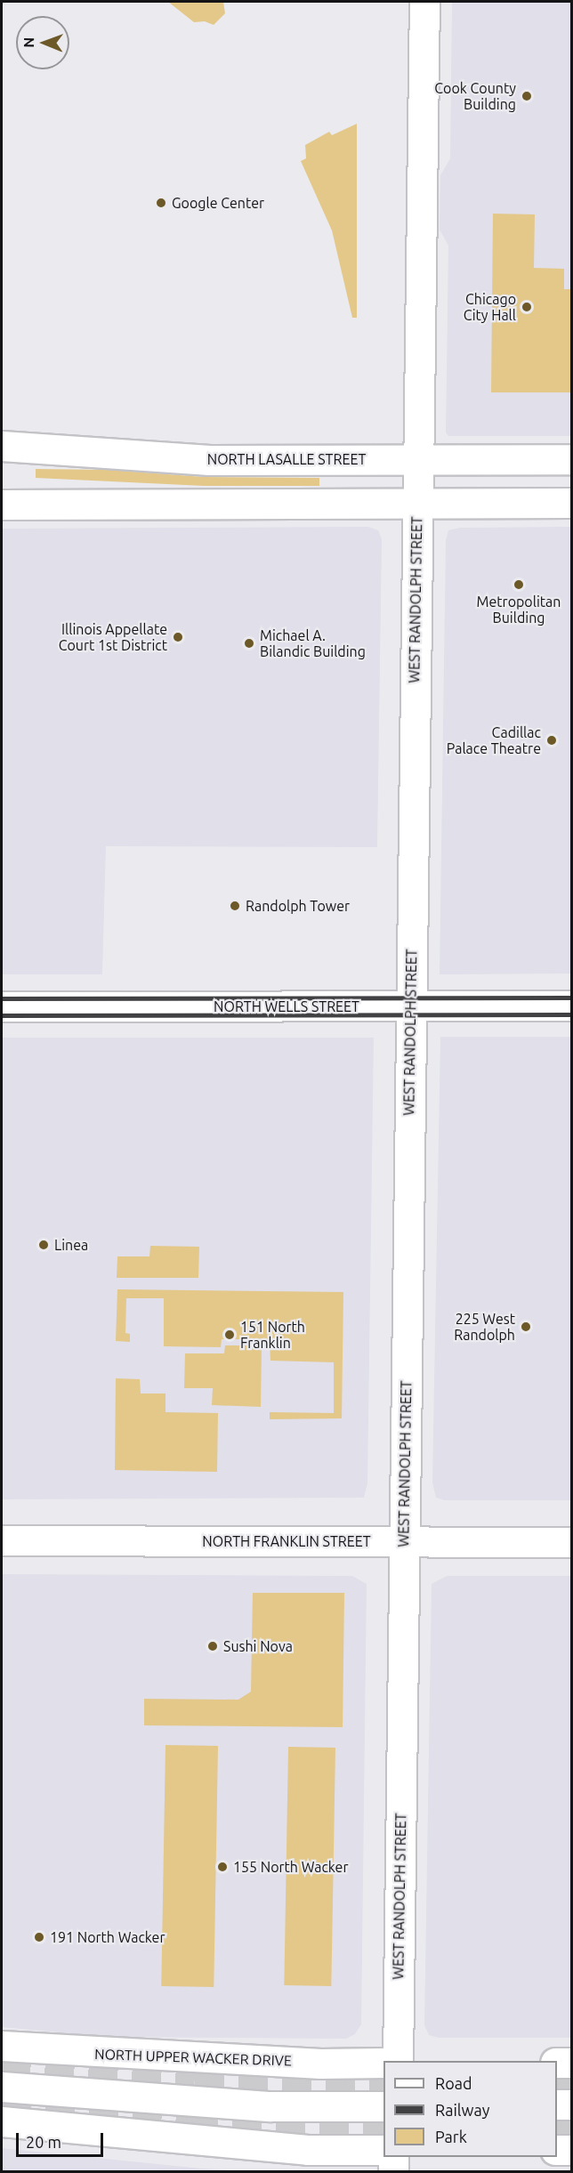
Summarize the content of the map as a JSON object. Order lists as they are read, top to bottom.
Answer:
{
  "streets": {
    "main road": [
      "NORTH LASALLE STREET",
      "WEST RANDOLPH STREET",
      "NORTH WELLS STREET",
      "NORTH FRANKLIN STREET",
      "NORTH UPPER WACKER DRIVE"
    ]
  },
  "crossings": [
    ["NORTH LASALLE STREET", "WEST RANDOLPH STREET"],
    ["WEST RANDOLPH STREET", "NORTH WELLS STREET"],
    ["WEST RANDOLPH STREET", "NORTH FRANKLIN STREET"]
  ],
  "places": [
    "Cook County Building",
    "Google Center",
    "Chicago City Hall",
    "Metropolitan Building",
    "Illinois Appellate Court 1st District",
    "Michael A. Bilandic Building",
    "Cadillac Palace Theatre",
    "Randolph Tower",
    "Linea",
    "225 West Randolph",
    "151 North Franklin",
    "Sushi Nova",
    "155 North Wacker",
    "191 North Wacker"
  ],
  "legend": ["Road", "Railway", "Park"],
  "scale_bar": "20 m",
  "north": "left"
}
